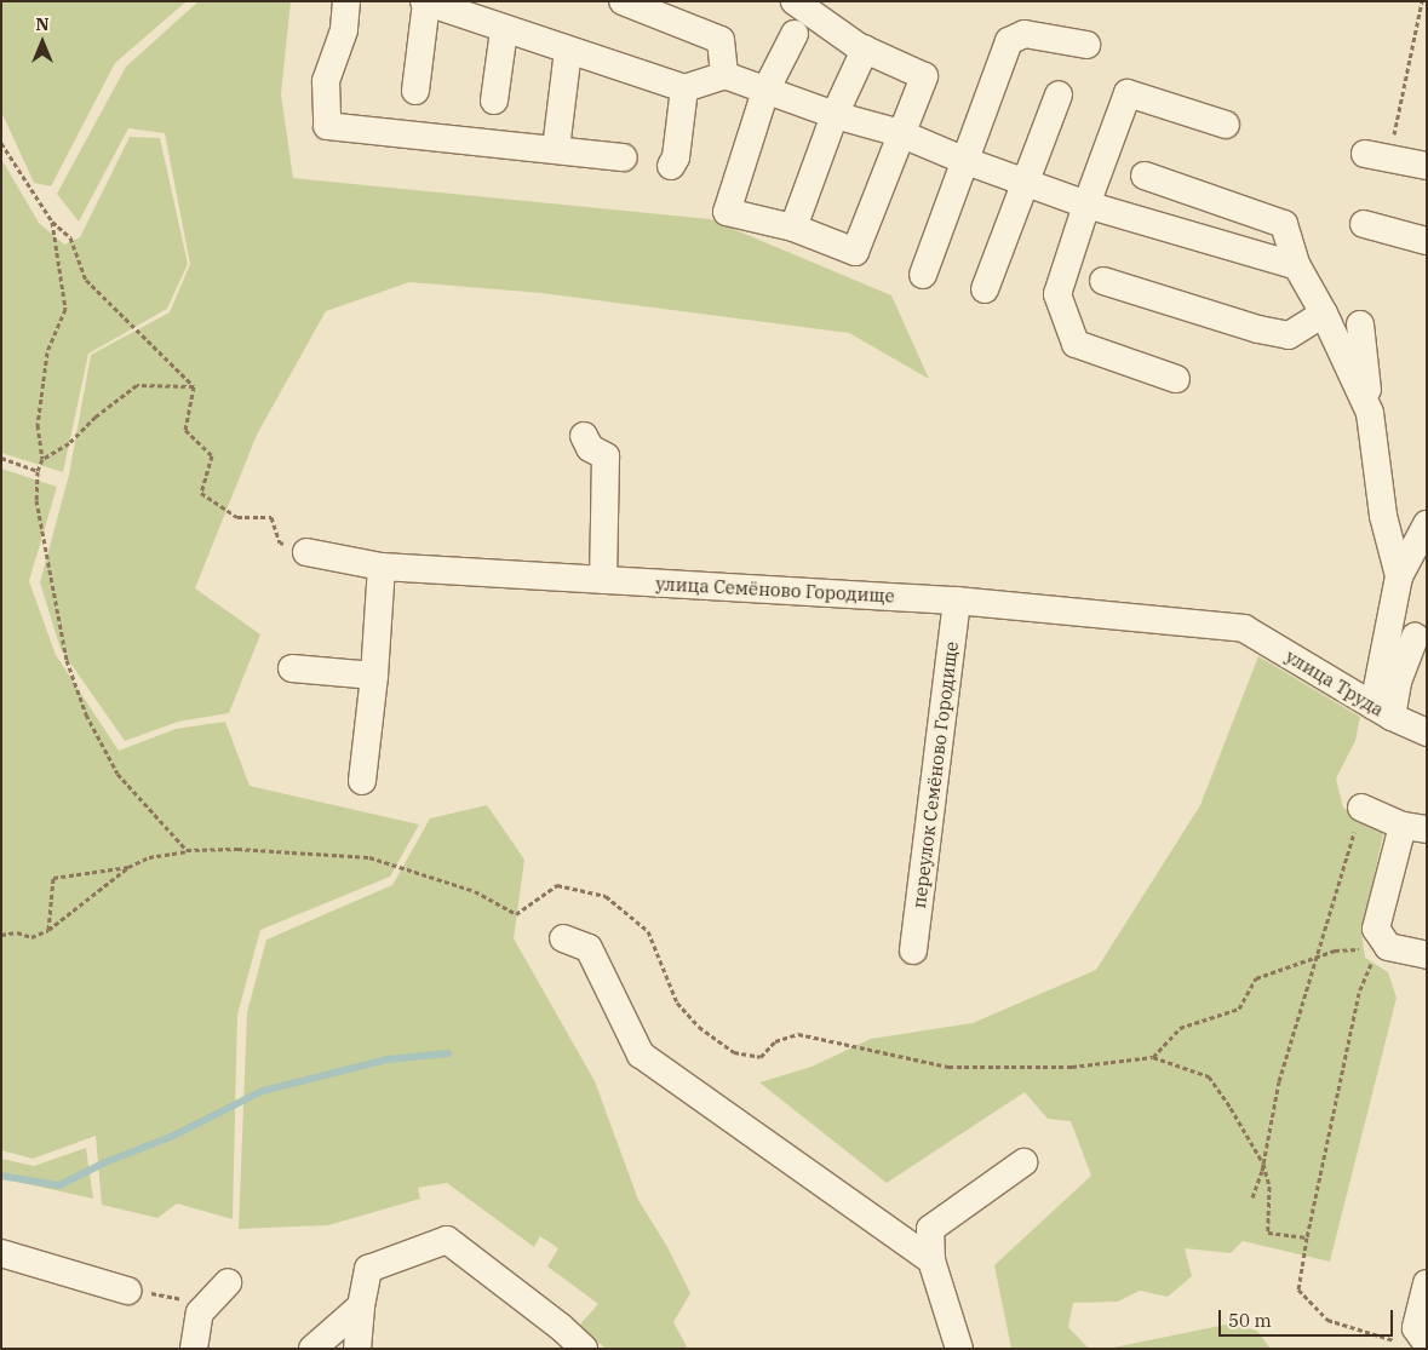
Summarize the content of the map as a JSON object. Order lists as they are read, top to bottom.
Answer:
{
  "streets": {
    "street": ["улица Семёново Городище", "улица Труда", "переулок Семёново Городище"]
  },
  "crossings": [
    ["улица Семёново Городище", "улица Труда"],
    ["улица Семёново Городище", "переулок Семёново Городище"]
  ],
  "scale_bar": "50 m",
  "north": "top"
}
